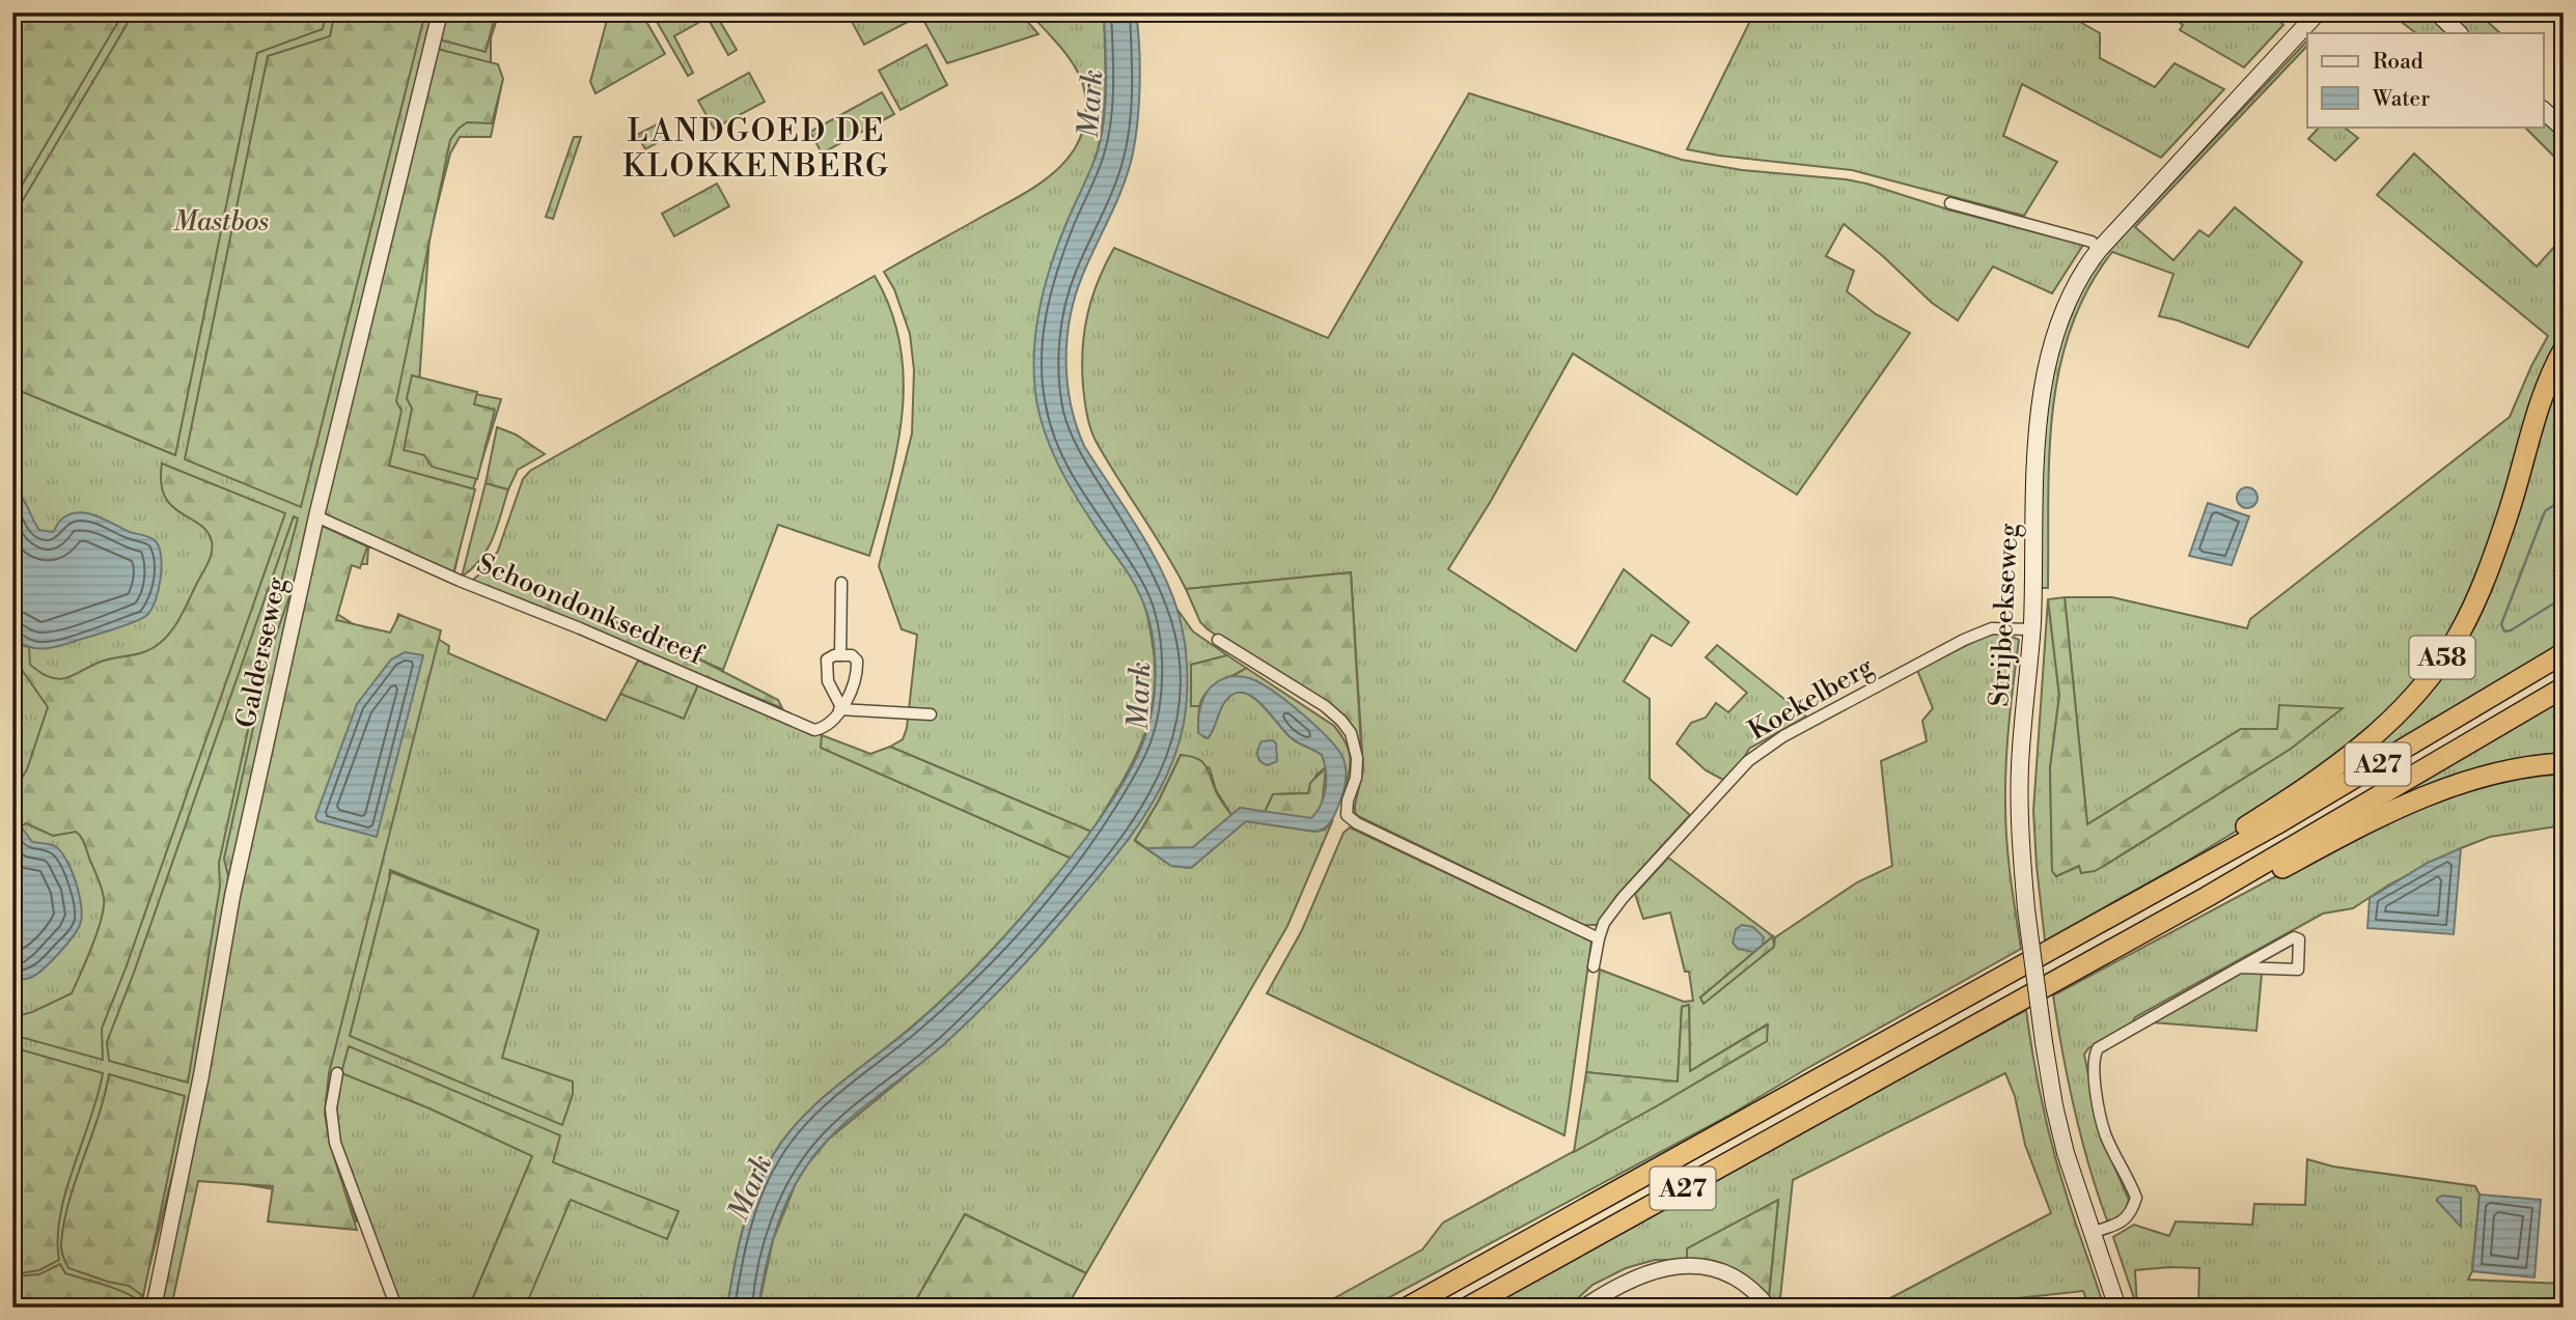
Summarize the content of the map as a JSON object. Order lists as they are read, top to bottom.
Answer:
{
  "streets": {
    "highway": ["A58", "A27"],
    "main road": ["Strijbeekseweg"],
    "street": ["Schoondonksedreef", "Galderseweg", "Koekelberg"]
  },
  "crossings": [
    ["Schoondonksedreef", "Galderseweg"],
    ["Strijbeekseweg", "Koekelberg"],
    ["A58", "A27"]
  ],
  "districts": ["LANDGOED DE KLOKKENBERG"],
  "water": ["Mark"],
  "parks": ["Mastbos"],
  "legend": ["Road", "Water"]
}
